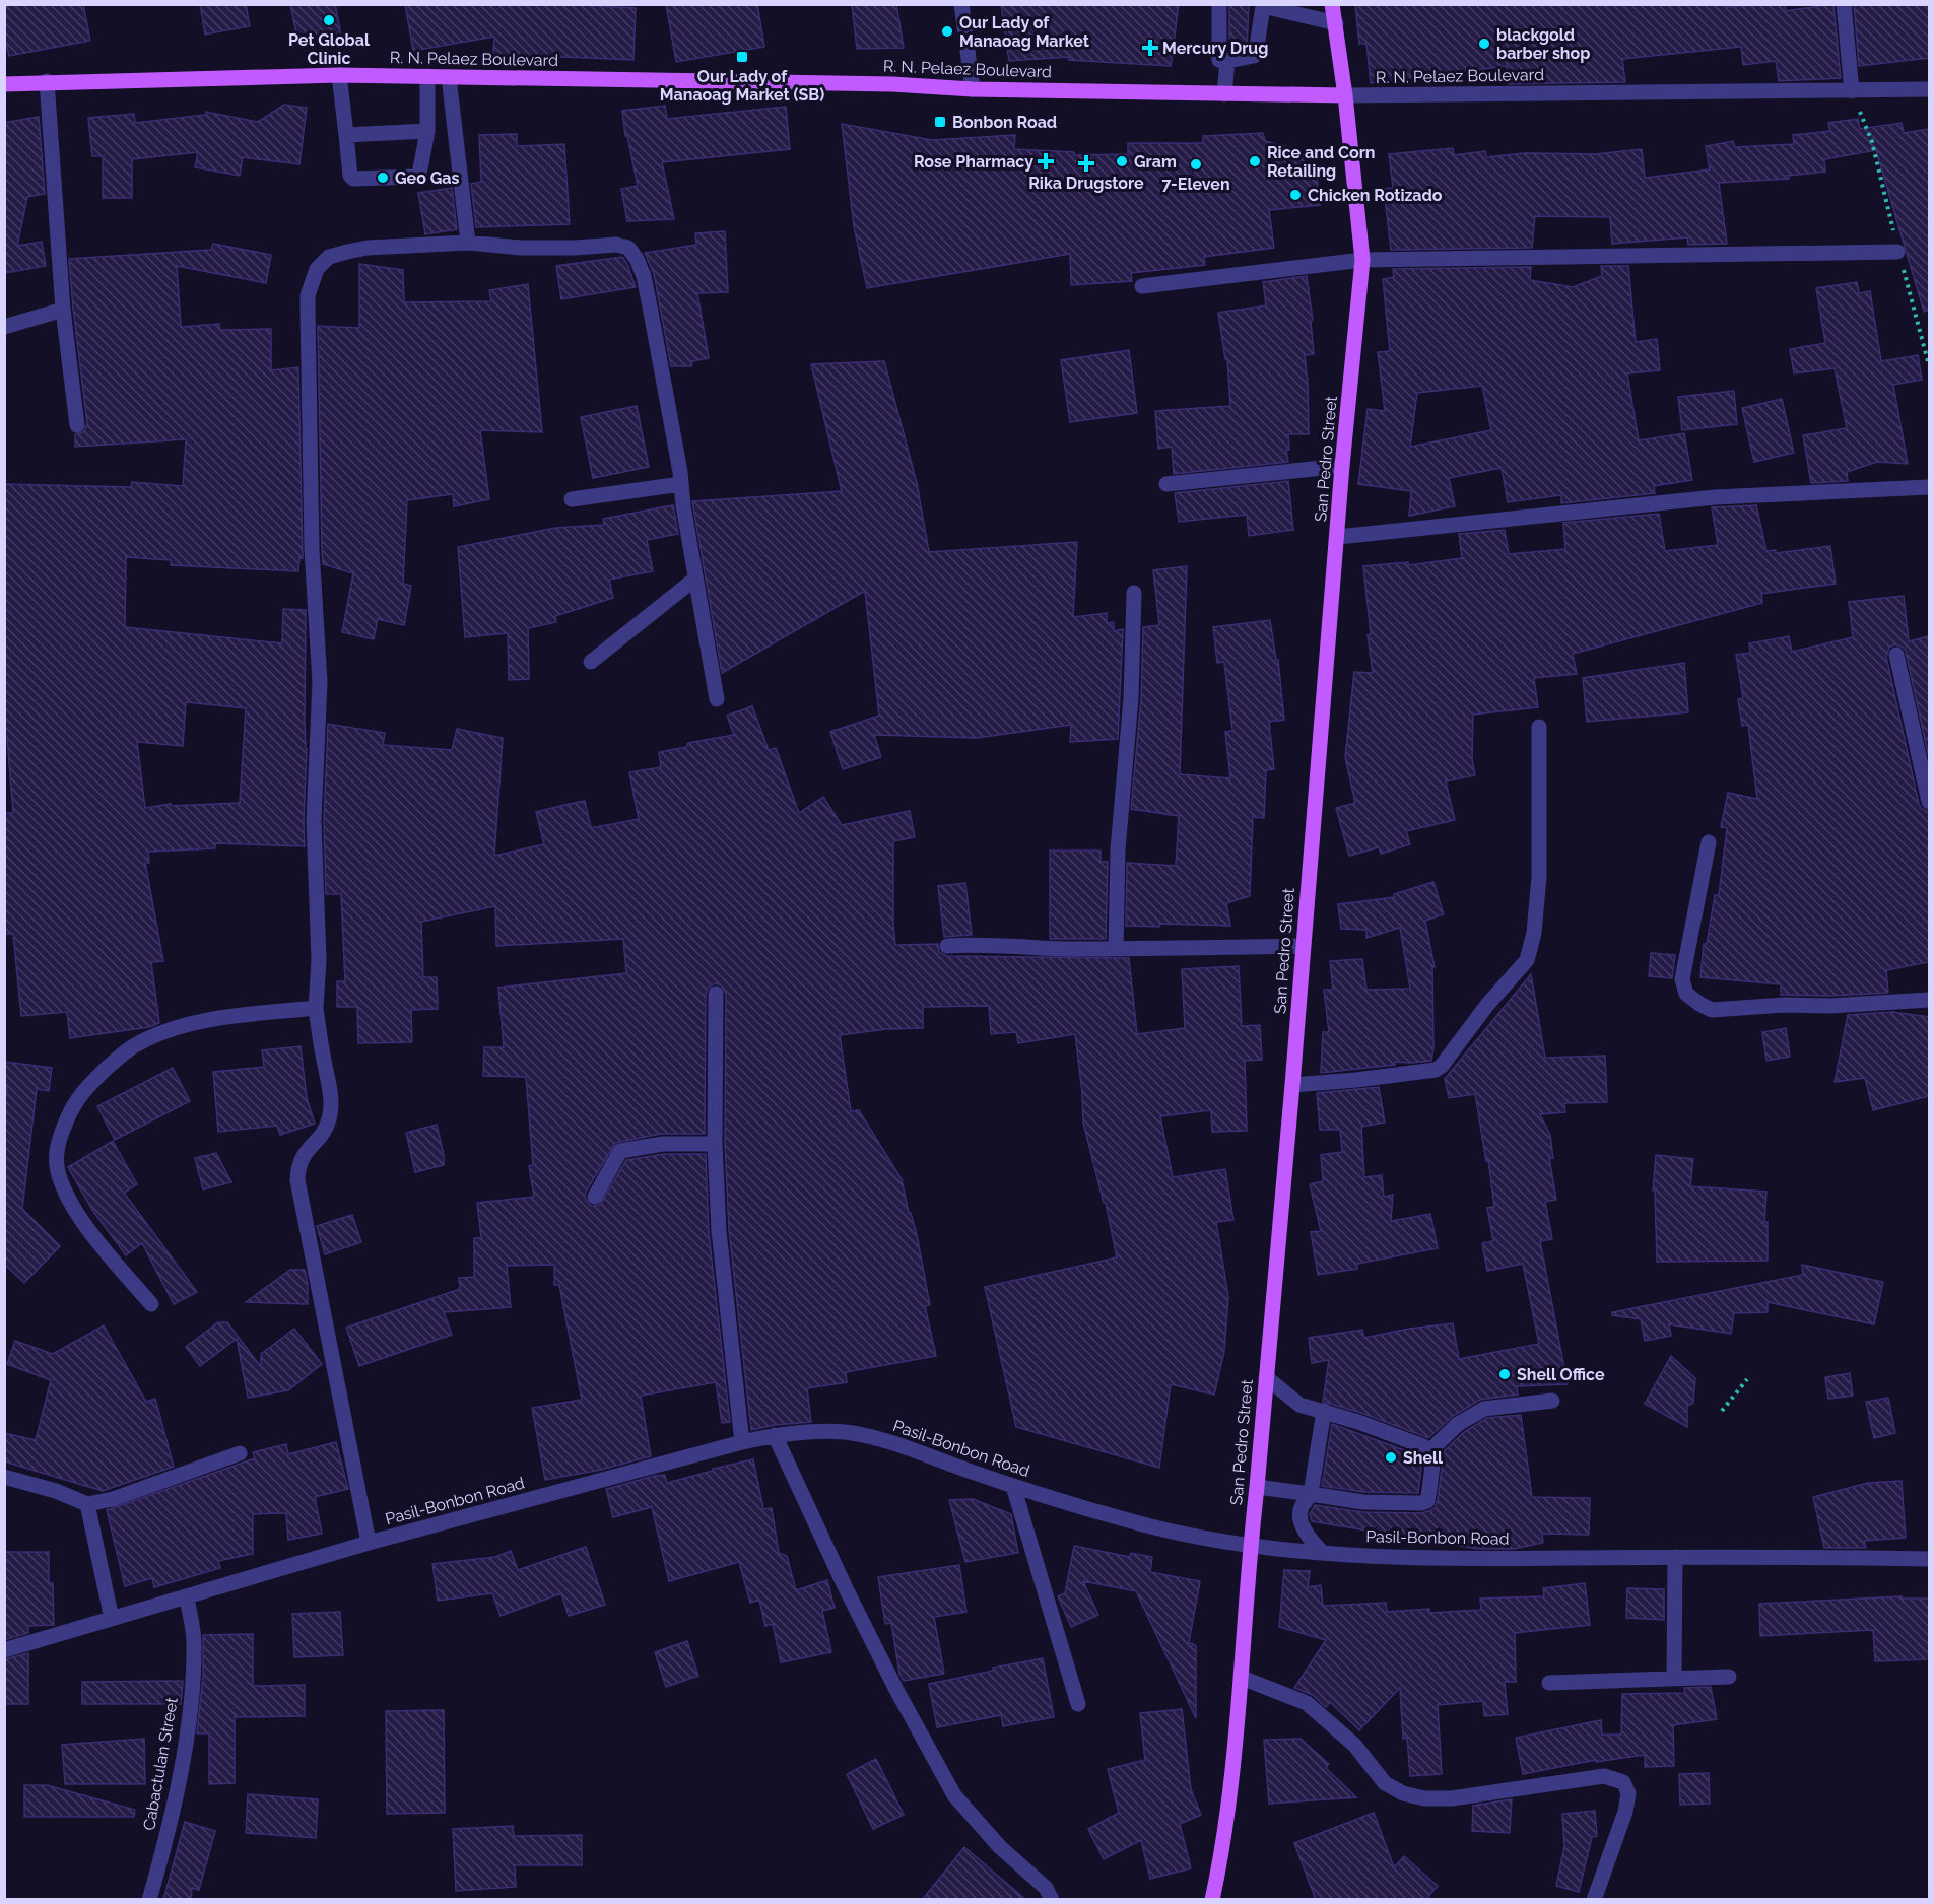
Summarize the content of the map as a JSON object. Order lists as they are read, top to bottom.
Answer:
{
  "streets": {
    "main road": ["R. N. Pelaez Boulevard", "San Pedro Street"],
    "street": ["Pasil-Bonbon Road", "Cabactulan Street"]
  },
  "crossings": [
    ["R. N. Pelaez Boulevard", "San Pedro Street"],
    ["San Pedro Street", "Pasil-Bonbon Road"],
    ["Pasil-Bonbon Road", "Cabactulan Street"]
  ],
  "places": {
    "other": [
      "Pet Global Clinic",
      "Our Lady of Manaoag Market",
      "blackgold barber shop",
      "Gram",
      "Rice and Corn Retailing",
      "7-Eleven",
      "Geo Gas",
      "Chicken Rotizado",
      "Shell Office",
      "Shell"
    ],
    "health": ["Mercury Drug", "Rose Pharmacy", "Rika Drugstore"],
    "transit": ["Our Lady of Manaoag Market (SB)", "Bonbon Road"]
  }
}
